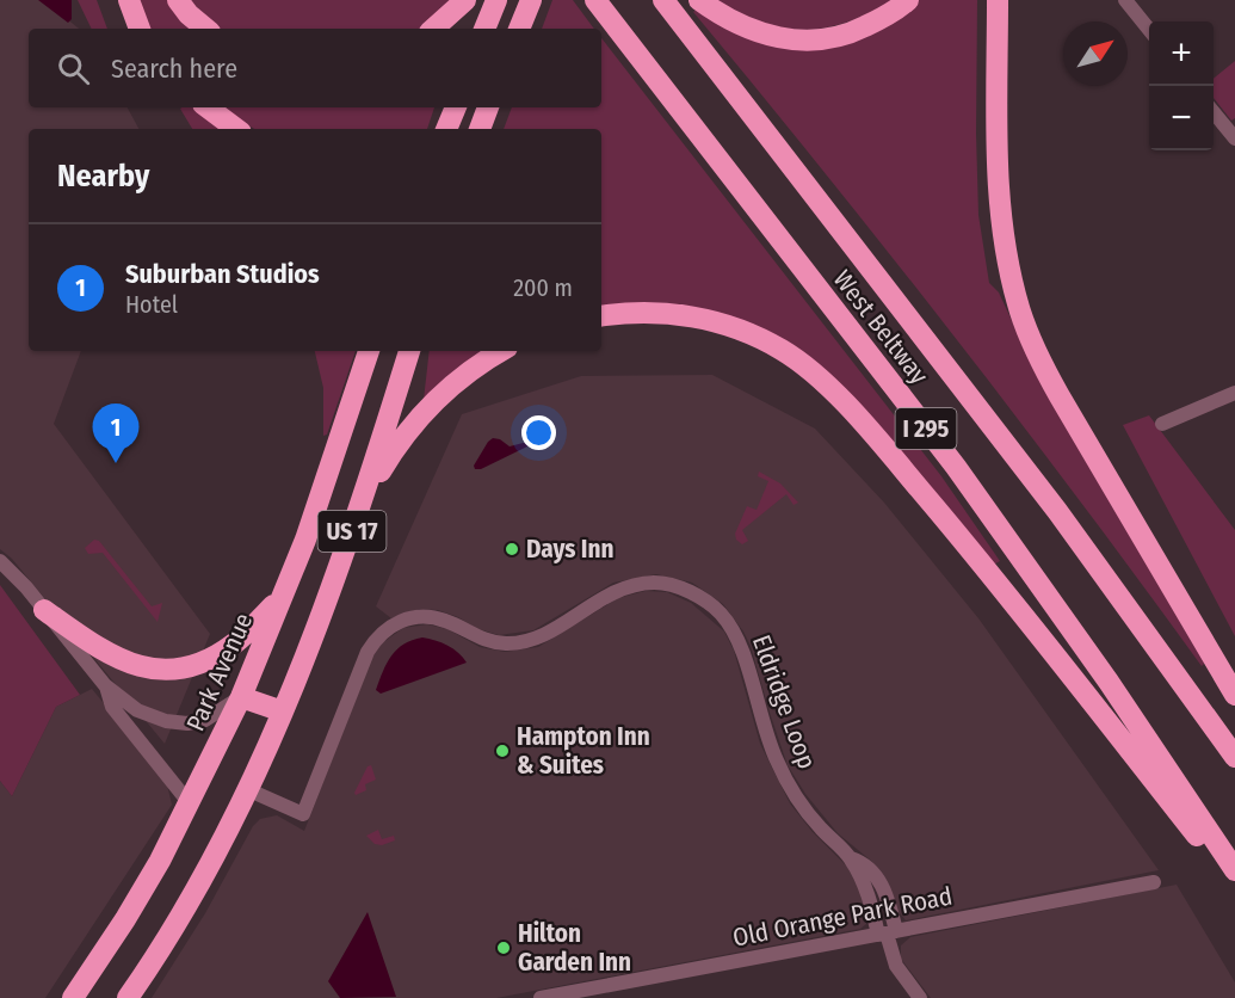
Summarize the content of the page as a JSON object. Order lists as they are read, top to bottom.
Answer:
{
  "streets": {
    "highway": [
      "West Beltway",
      "I 295",
      "US 17",
      "Park Avenue"
    ],
    "street": ["Eldridge Loop", "Old Orange Park Road"]
  },
  "crossings": [
    ["US 17", "Eldridge Loop"],
    ["Eldridge Loop", "Old Orange Park Road"]
  ],
  "places": ["Days Inn", "Hampton Inn & Suites", "Hilton Garden Inn"],
  "north": "top right",
  "page": {
    "map_buttons": ["+", "−"],
    "search": "Search here",
    "heading": "Nearby",
    "list": [
      {
        "mark": "1",
        "name": "Suburban Studios",
        "note": "Hotel",
        "value": "200 m"
      }
    ],
    "pins": "1"
  }
}
